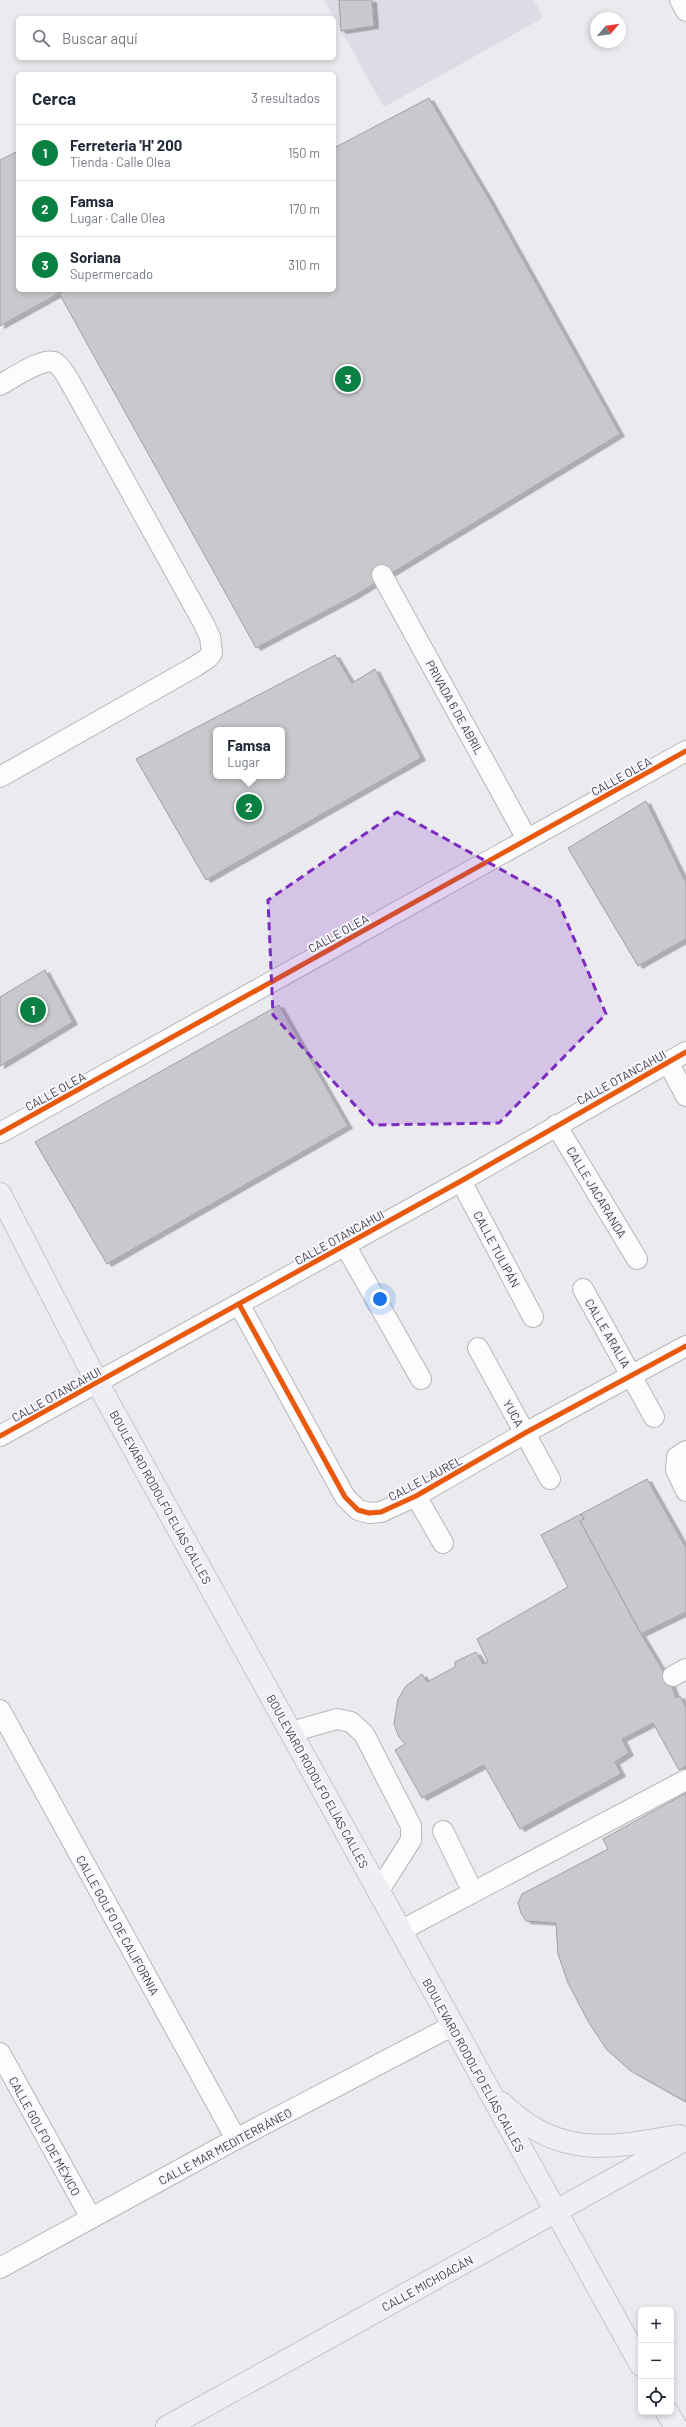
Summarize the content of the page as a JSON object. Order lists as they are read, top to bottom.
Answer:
{
  "streets": {
    "main road": ["BOULEVARD RODOLFO ELÍAS CALLES", "CALLE MICHOACÁN"],
    "street": [
      "PRIVADA 6 DE ABRIL",
      "CALLE OLEA",
      "CALLE OTANCAHUI",
      "CALLE JACARANDA",
      "CALLE TULIPÁN",
      "CALLE ARALIA",
      "YUCA",
      "CALLE LAUREL",
      "CALLE GOLFO DE CALIFORNIA",
      "CALLE GOLFO DE MÉXICO",
      "CALLE MAR MEDITERRÁNEO"
    ]
  },
  "crossings": [
    ["PRIVADA 6 DE ABRIL", "CALLE OLEA"],
    ["CALLE OTANCAHUI", "CALLE JACARANDA"],
    ["CALLE OTANCAHUI", "CALLE TULIPÁN"],
    ["CALLE OTANCAHUI", "CALLE LAUREL"],
    ["CALLE OTANCAHUI", "BOULEVARD RODOLFO ELÍAS CALLES"],
    ["CALLE ARALIA", "CALLE LAUREL"],
    ["YUCA", "CALLE LAUREL"],
    ["BOULEVARD RODOLFO ELÍAS CALLES", "CALLE MAR MEDITERRÁNEO"],
    ["BOULEVARD RODOLFO ELÍAS CALLES", "CALLE MICHOACÁN"],
    ["CALLE GOLFO DE CALIFORNIA", "CALLE MAR MEDITERRÁNEO"],
    ["CALLE GOLFO DE MÉXICO", "CALLE MAR MEDITERRÁNEO"]
  ],
  "north": "top right",
  "page": {
    "search": "Buscar aquí",
    "heading": ["Cerca", "3 resultados"],
    "list": [
      {
        "mark": "1",
        "name": "Ferreteria 'H' 200",
        "note": "Tienda · Calle Olea",
        "value": "150 m"
      },
      {
        "mark": "2",
        "name": "Famsa",
        "note": "Lugar · Calle Olea",
        "value": "170 m"
      },
      {
        "mark": "3",
        "name": "Soriana",
        "note": "Supermercado",
        "value": "310 m"
      }
    ],
    "pins": ["3", "2", "1"],
    "popup": ["Famsa", "Lugar"],
    "map_buttons": ["+", "−"]
  }
}
